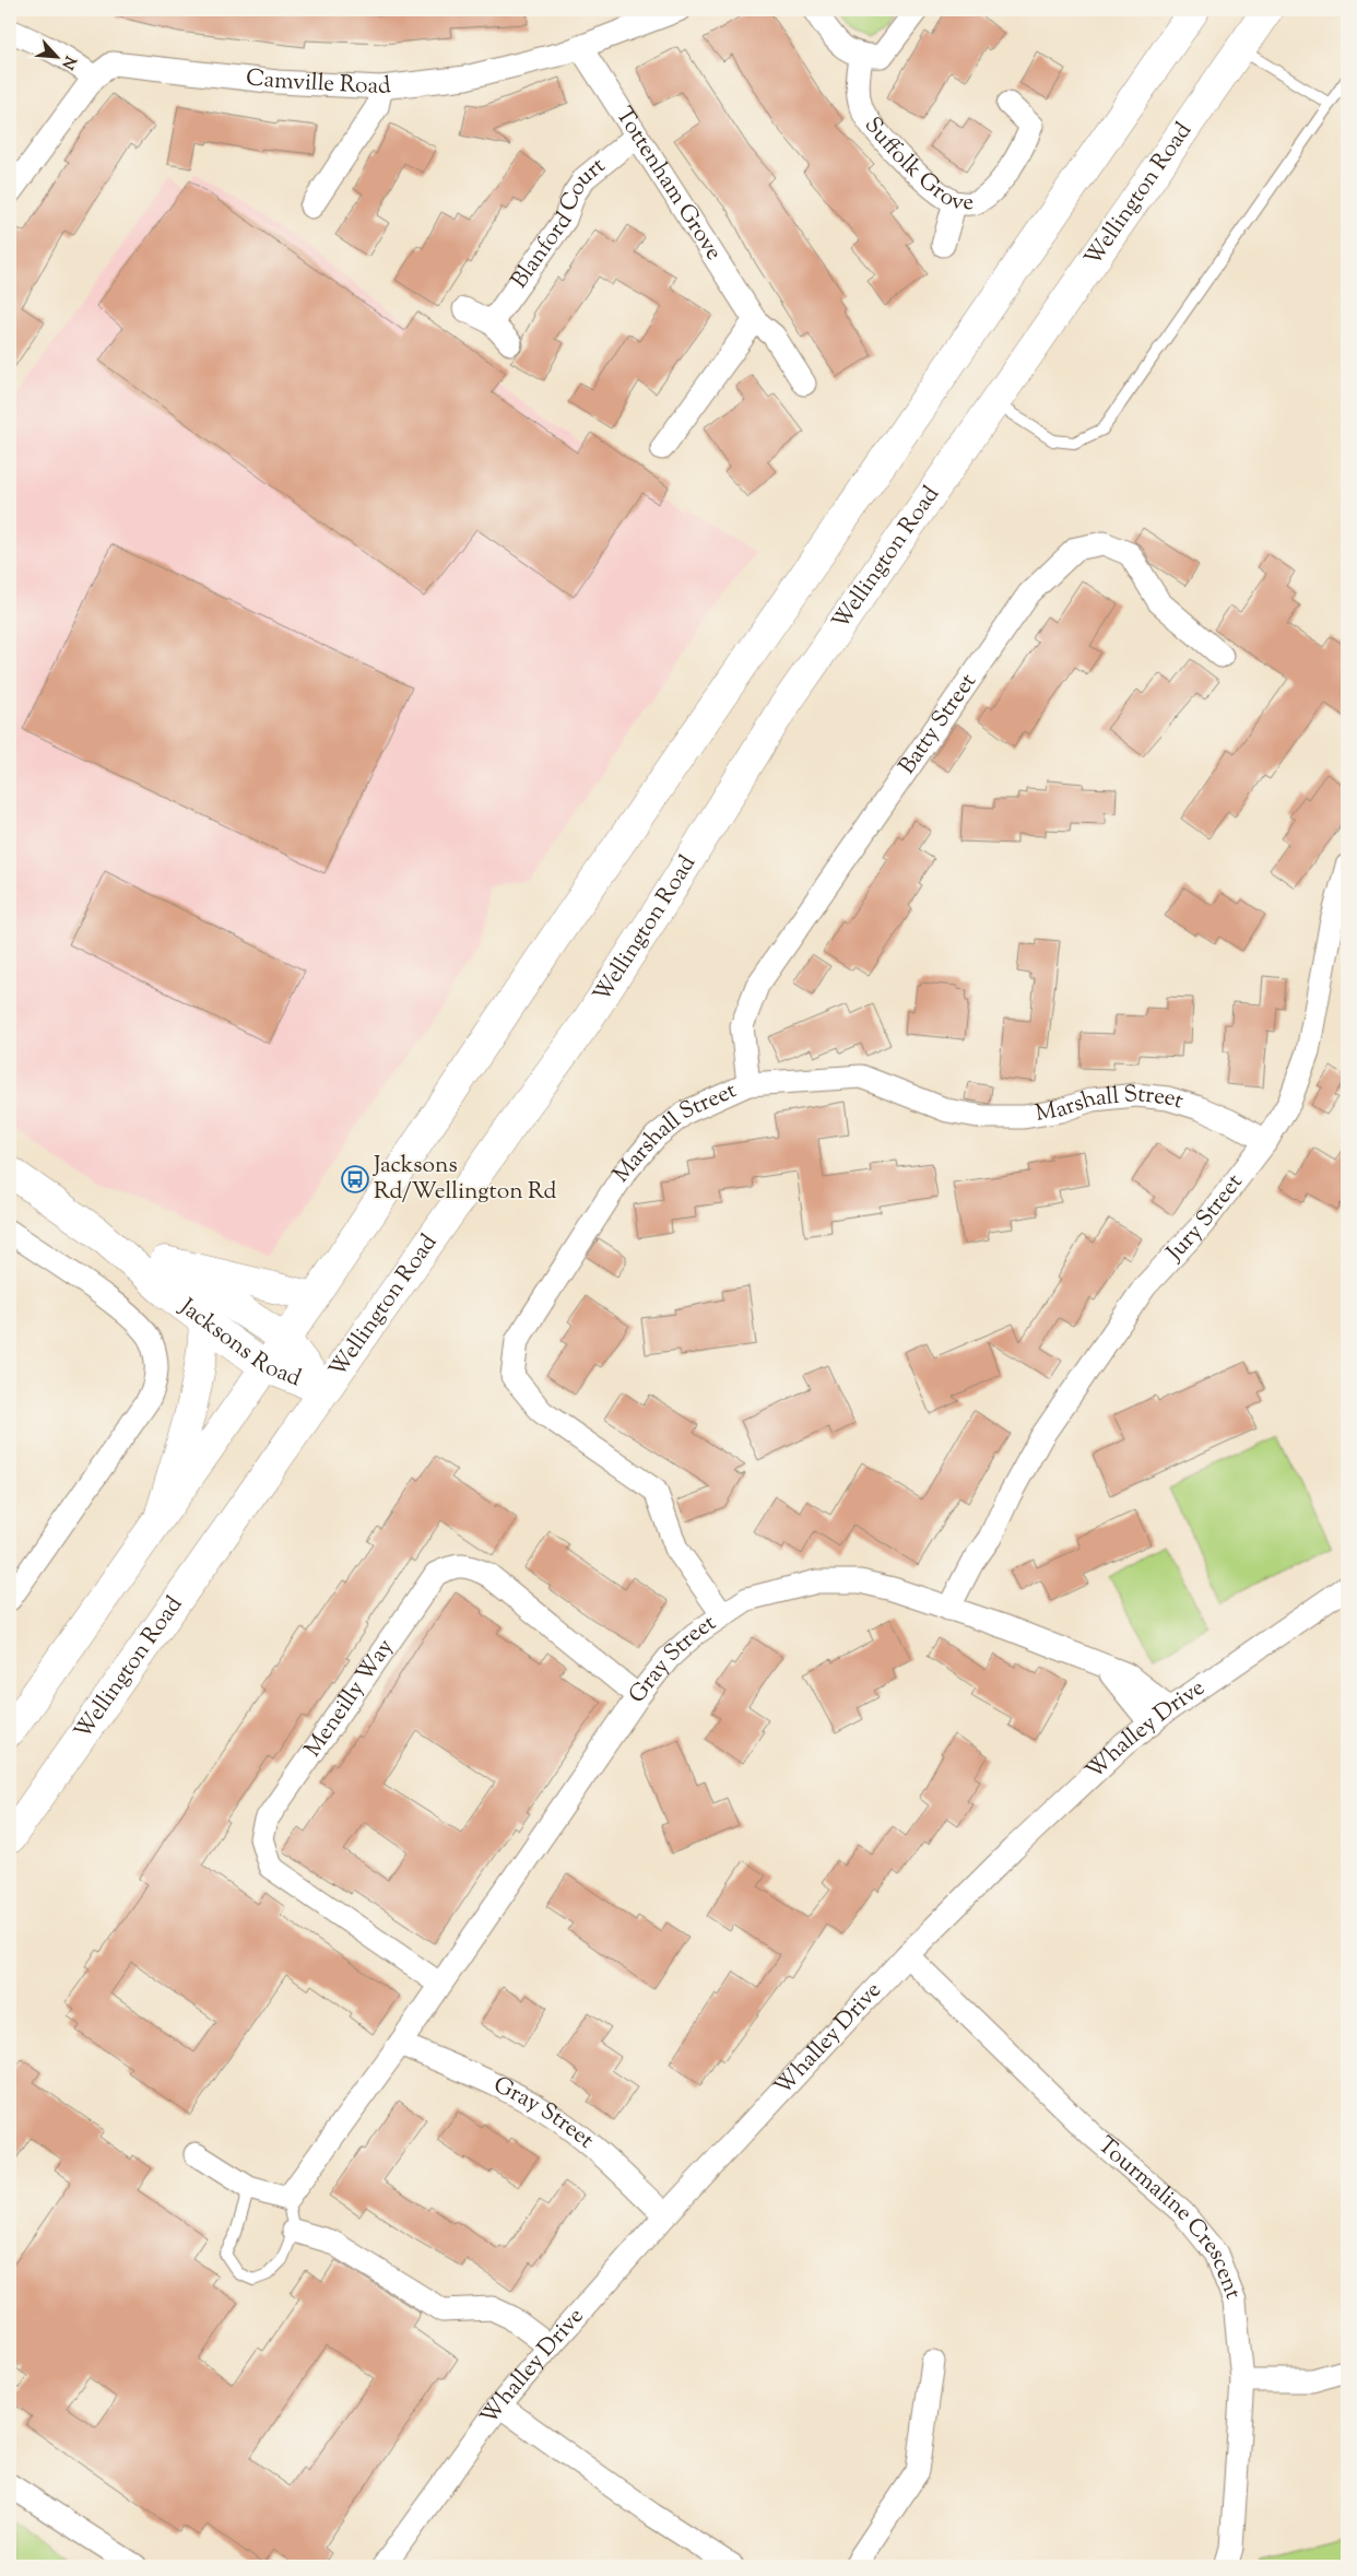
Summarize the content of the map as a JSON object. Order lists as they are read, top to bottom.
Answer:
{
  "streets": {
    "main road": ["Wellington Road", "Jacksons Road"],
    "street": [
      "Camville Road",
      "Suffolk Grove",
      "Tottenham Grove",
      "Blanford Court",
      "Batty Street",
      "Marshall Street",
      "Jury Street",
      "Gray Street",
      "Meneilly Way",
      "Whalley Drive",
      "Tourmaline Crescent"
    ]
  },
  "crossings": [
    ["Camville Road", "Tottenham Grove"],
    ["Tottenham Grove", "Blanford Court"],
    ["Wellington Road", "Jacksons Road"],
    ["Batty Street", "Marshall Street"],
    ["Marshall Street", "Jury Street"],
    ["Marshall Street", "Gray Street"],
    ["Jury Street", "Gray Street"],
    ["Gray Street", "Meneilly Way"],
    ["Gray Street", "Whalley Drive"],
    ["Whalley Drive", "Tourmaline Crescent"]
  ],
  "places": {
    "bus stop": ["Jacksons Rd/Wellington Rd"]
  },
  "north": "bottom right"
}
